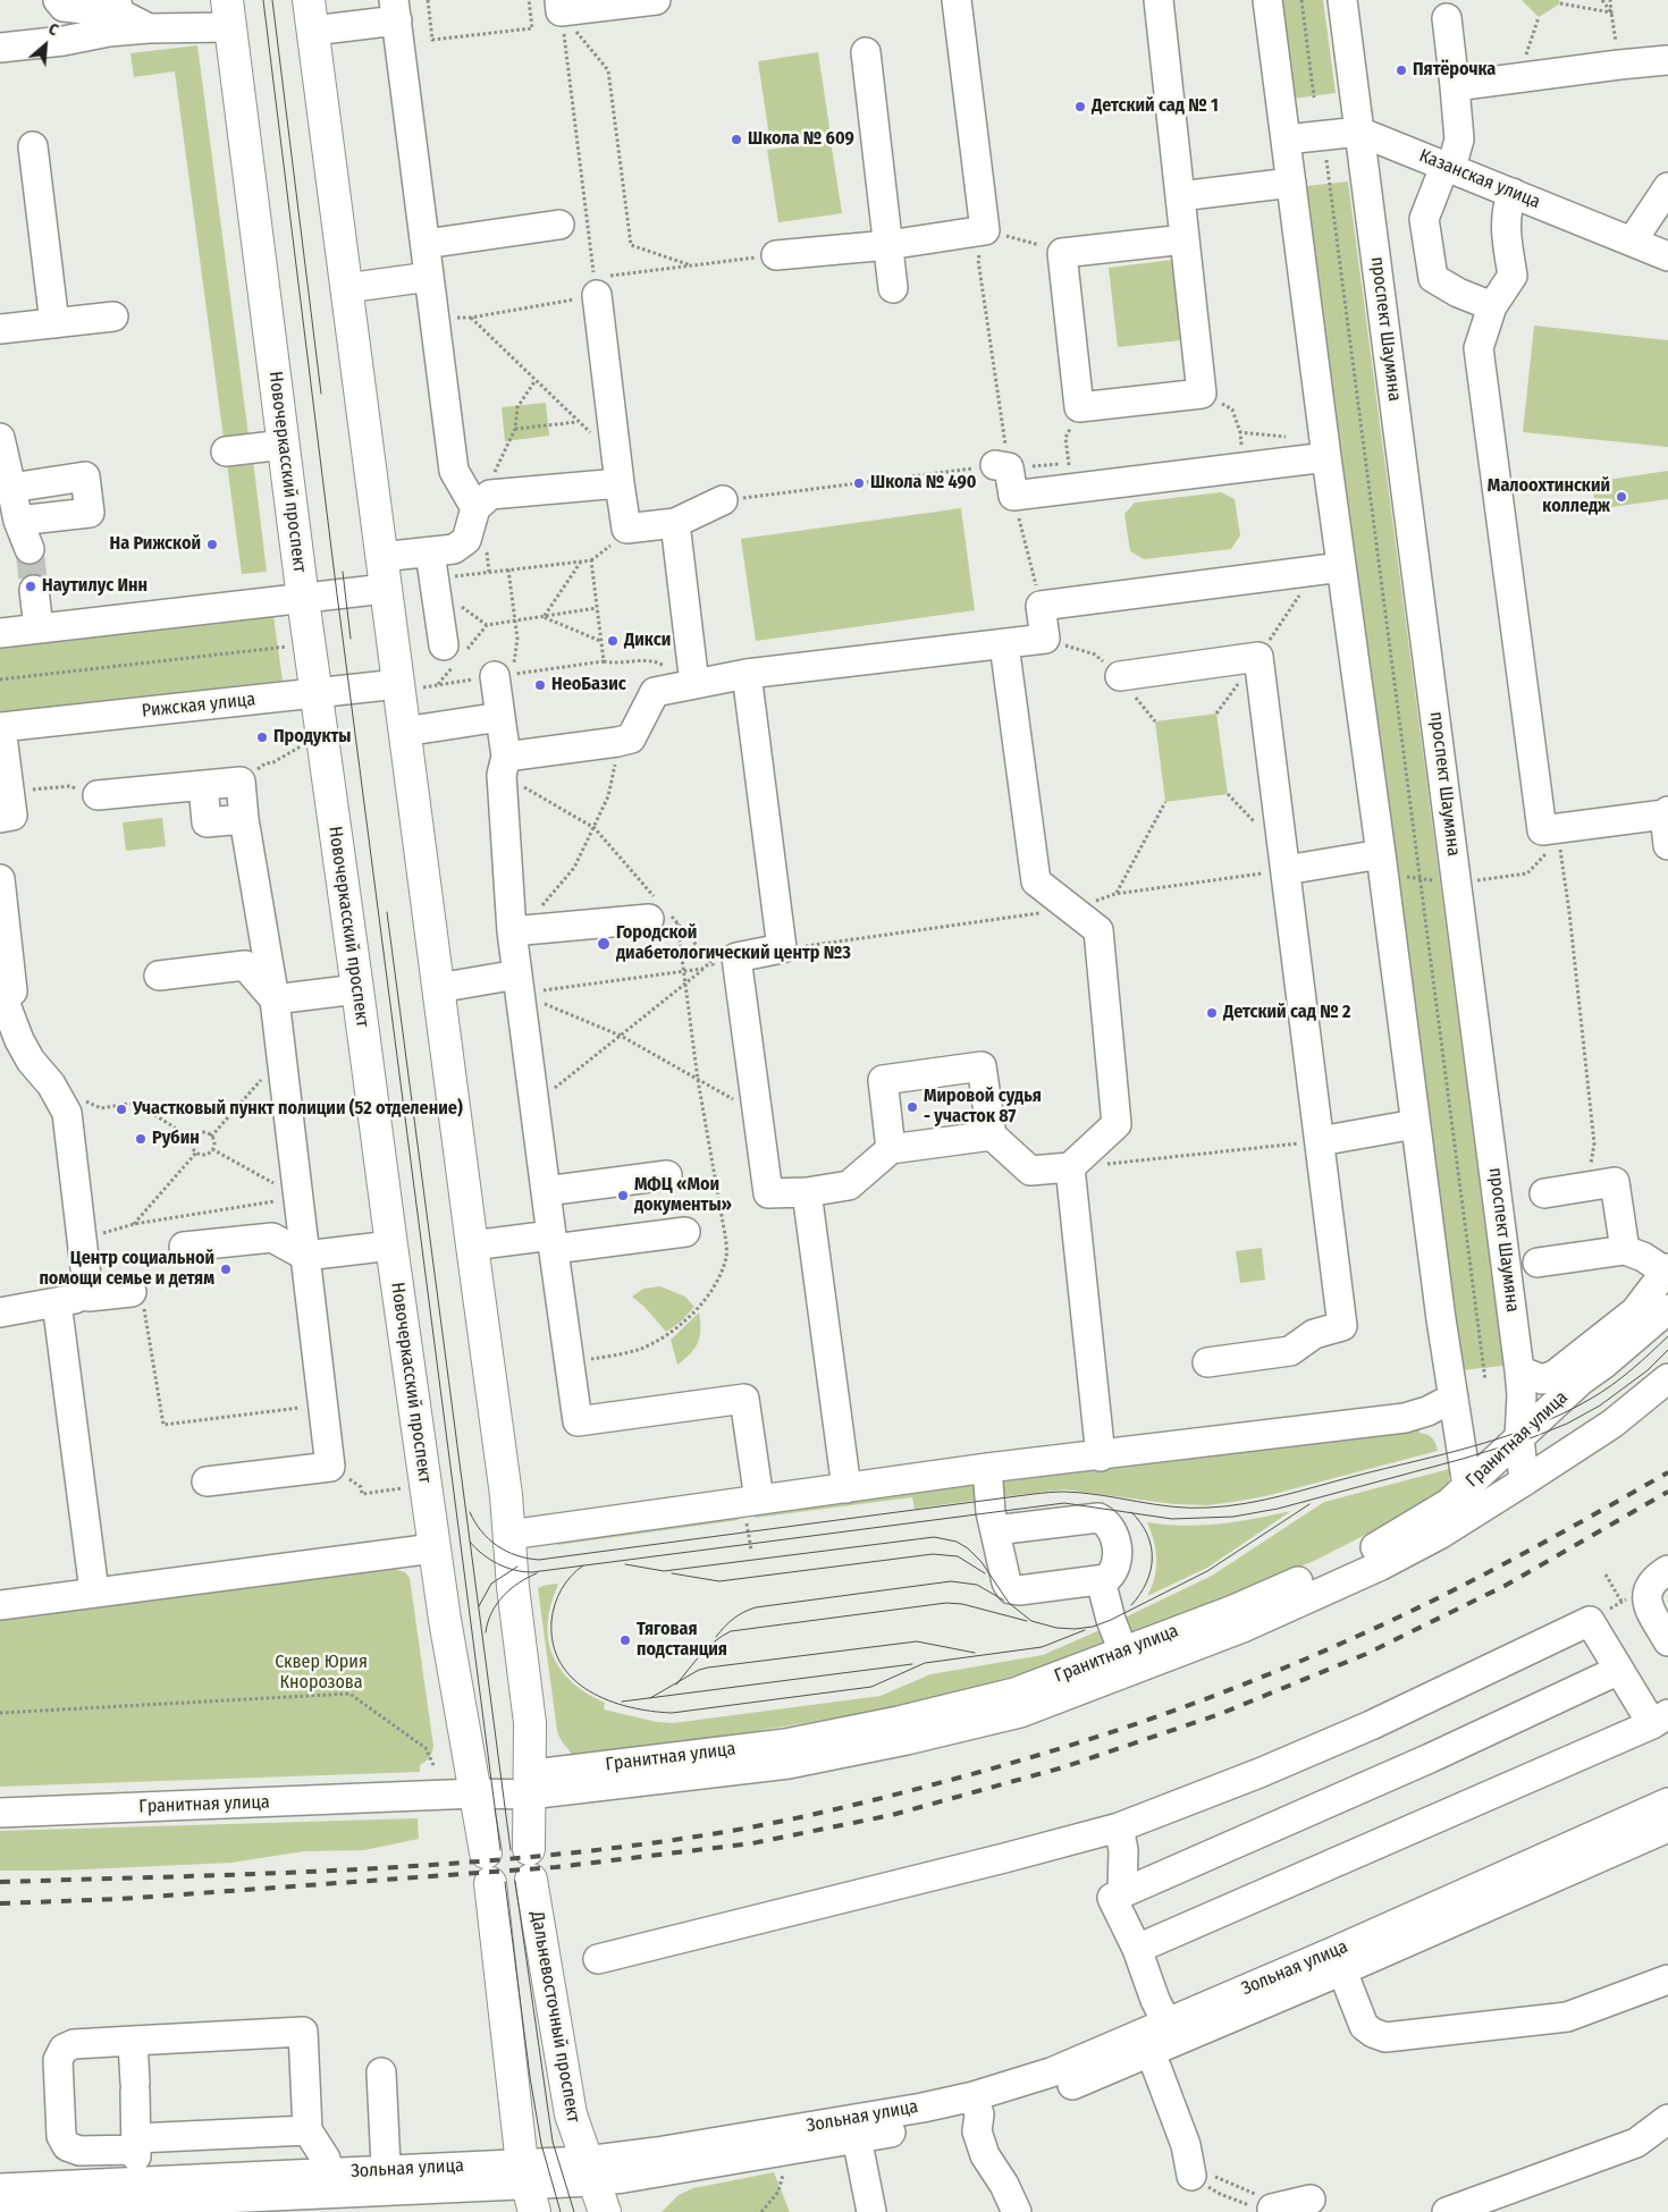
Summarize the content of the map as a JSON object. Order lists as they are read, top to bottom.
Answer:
{
  "streets": {
    "main road": ["Новочеркасский проспект", "Дальневосточный проспект"],
    "street": [
      "Казанская улица",
      "проспект Шаумяна",
      "Рижская улица",
      "Гранитная улица",
      "Зольная улица"
    ]
  },
  "crossings": [
    ["Казанская улица", "проспект Шаумяна"],
    ["проспект Шаумяна", "Гранитная улица"],
    ["Новочеркасский проспект", "Рижская улица"],
    ["Новочеркасский проспект", "Гранитная улица"],
    ["Зольная улица", "Дальневосточный проспект"]
  ],
  "parks": ["Сквер Юрия Кнорозова"],
  "places": [
    "Пятёрочка",
    "Детский сад № 1",
    "Школа № 609",
    "Школа № 490",
    "Малоохтинский колледж",
    "На Рижской",
    "Наутилус Инн",
    "Дикси",
    "НеоБазис",
    "Продукты",
    "Городской диабетологический центр №3",
    "Детский сад № 2",
    "Мировой судья - участок 87",
    "Участковый пункт полиции (52 отделение)",
    "Рубин",
    "МФЦ «Мои документы»",
    "Центр социальной помощи семье и детям",
    "Тяговая подстанция"
  ],
  "north": "top right"
}
